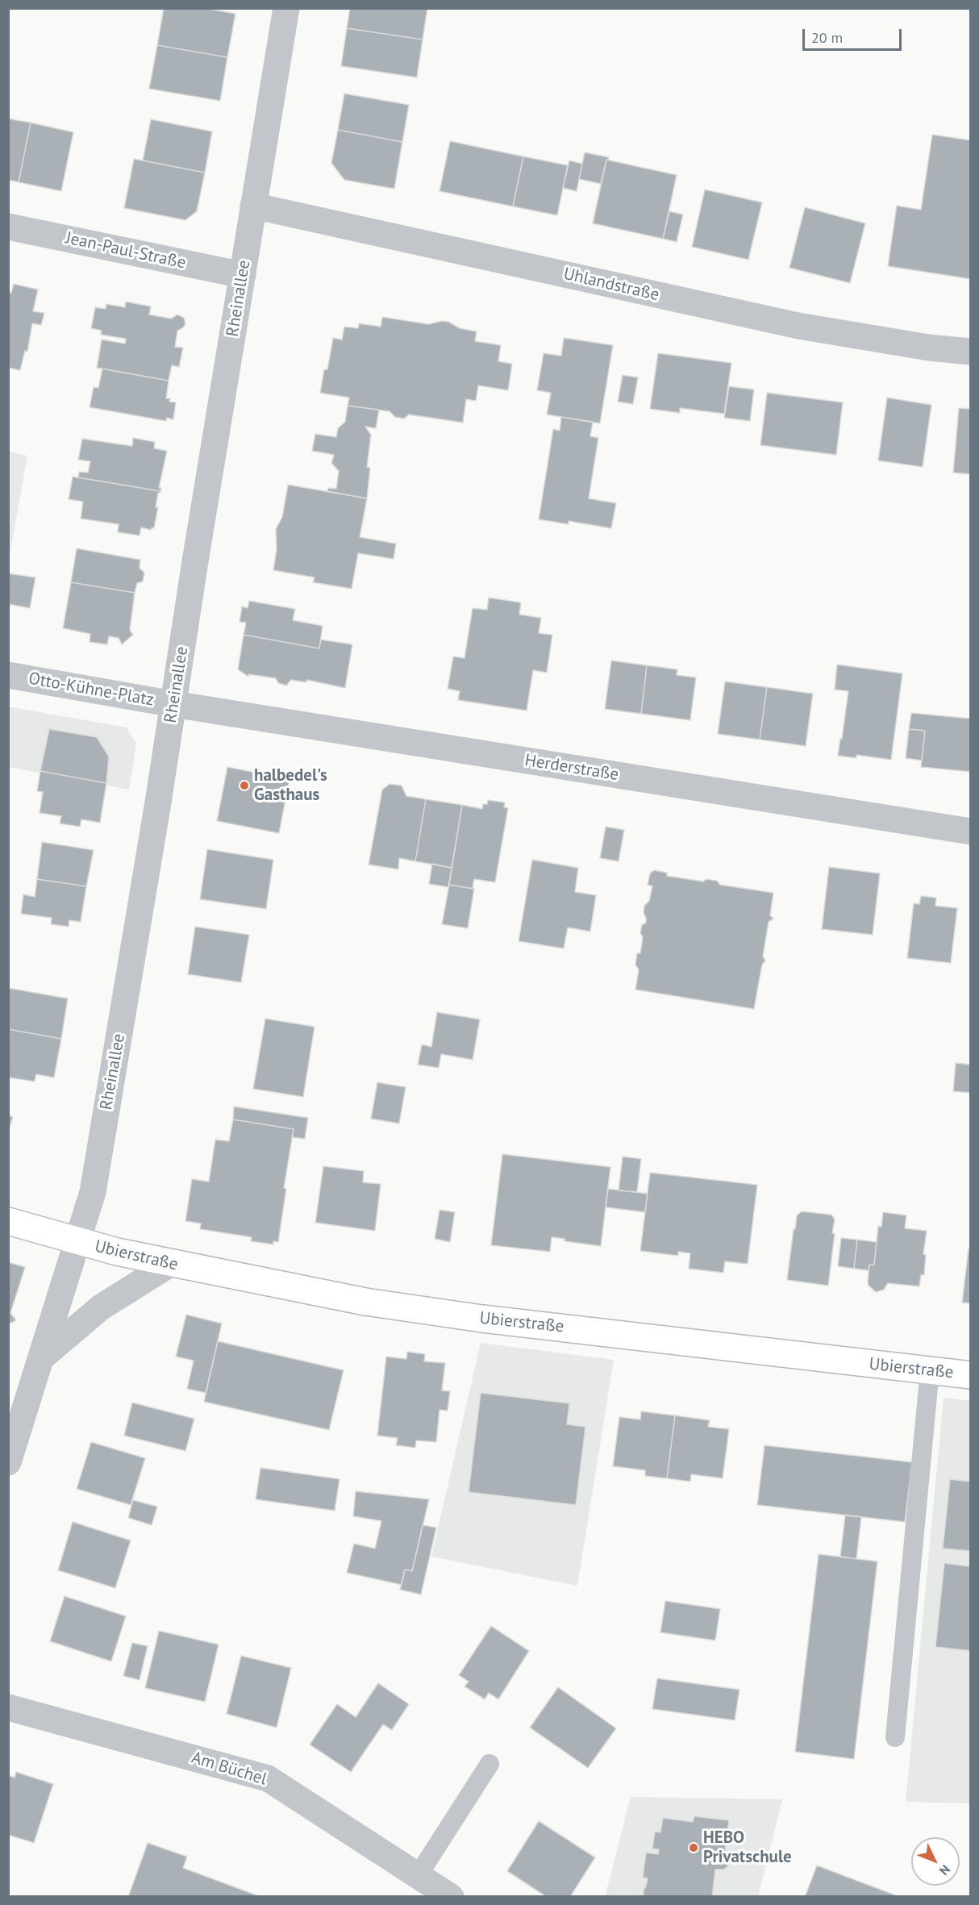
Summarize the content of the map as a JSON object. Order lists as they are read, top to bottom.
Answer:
{
  "streets": {
    "main road": ["Ubierstraße"],
    "street": [
      "Jean-Paul-Straße",
      "Uhlandstraße",
      "Rheinallee",
      "Otto-Kühne-Platz",
      "Herderstraße",
      "Am Büchel"
    ]
  },
  "crossings": [
    ["Jean-Paul-Straße", "Rheinallee"],
    ["Uhlandstraße", "Rheinallee"],
    ["Rheinallee", "Otto-Kühne-Platz"],
    ["Rheinallee", "Herderstraße"],
    ["Rheinallee", "Ubierstraße"],
    ["Otto-Kühne-Platz", "Herderstraße"]
  ],
  "places": ["halbedel's Gasthaus", "HEBO Privatschule"],
  "scale_bar": "20 m",
  "north": "bottom right"
}
